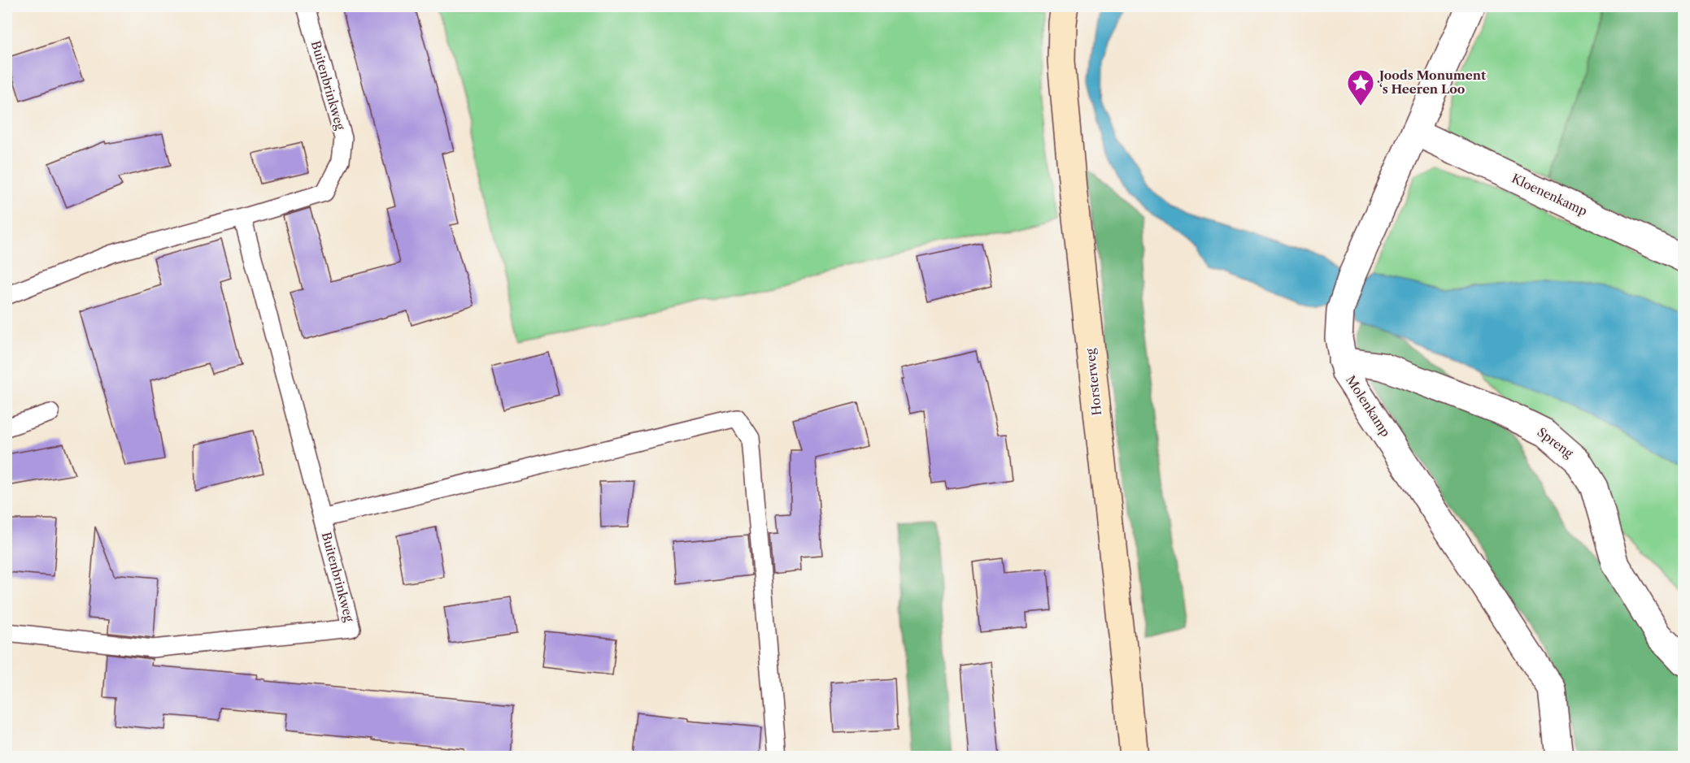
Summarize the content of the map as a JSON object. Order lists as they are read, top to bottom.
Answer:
{
  "streets": {
    "street": [
      "Kloenenkamp",
      "Horsterweg",
      "Molenkamp",
      "Spreng"
    ],
    "lane": ["Buitenbrinkweg"]
  },
  "crossings": [
    ["Kloenenkamp", "Molenkamp"],
    ["Molenkamp", "Spreng"]
  ],
  "places": {
    "place": ["Joods Monument ‘s Heeren Loo"]
  }
}
